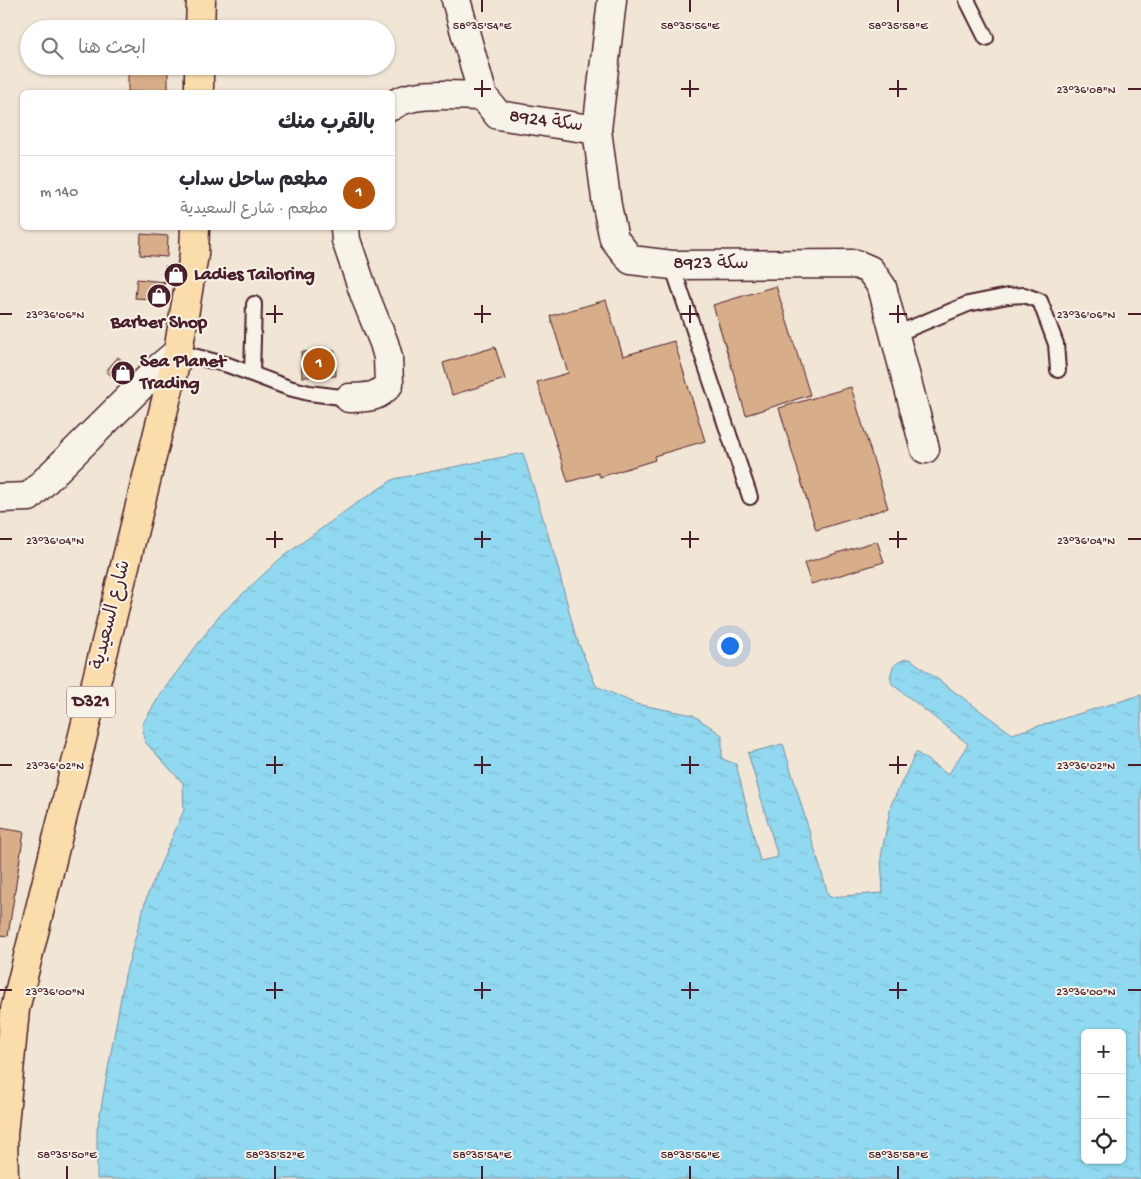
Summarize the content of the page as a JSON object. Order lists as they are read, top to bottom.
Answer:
{
  "streets": {
    "main road": ["شارع السعيدية", "D321"],
    "street": ["سكة 8924", "سكة 8923"]
  },
  "crossings": [
    ["سكة 8924", "سكة 8923"]
  ],
  "places": {
    "shop": ["Ladies Tailoring", "Barber Shop", "Sea Planet Trading"]
  },
  "page": {
    "search": "ابحث هنا",
    "heading": "بالقرب منك",
    "list": [
      {
        "mark": "1",
        "name": "مطعم ساحل سداب",
        "note": "مطعم · شارع السعيدية",
        "value": "140 m"
      }
    ],
    "pins": "1",
    "map_buttons": ["+", "−"]
  },
  "coordinates": [
    "58°35'54\"E",
    "58°35'56\"E",
    "58°35'58\"E",
    "23°36'08\"N",
    "23°36'06\"N",
    "23°36'04\"N",
    "23°36'02\"N",
    "23°36'00\"N",
    "58°35'50\"E",
    "58°35'52\"E"
  ]
}
